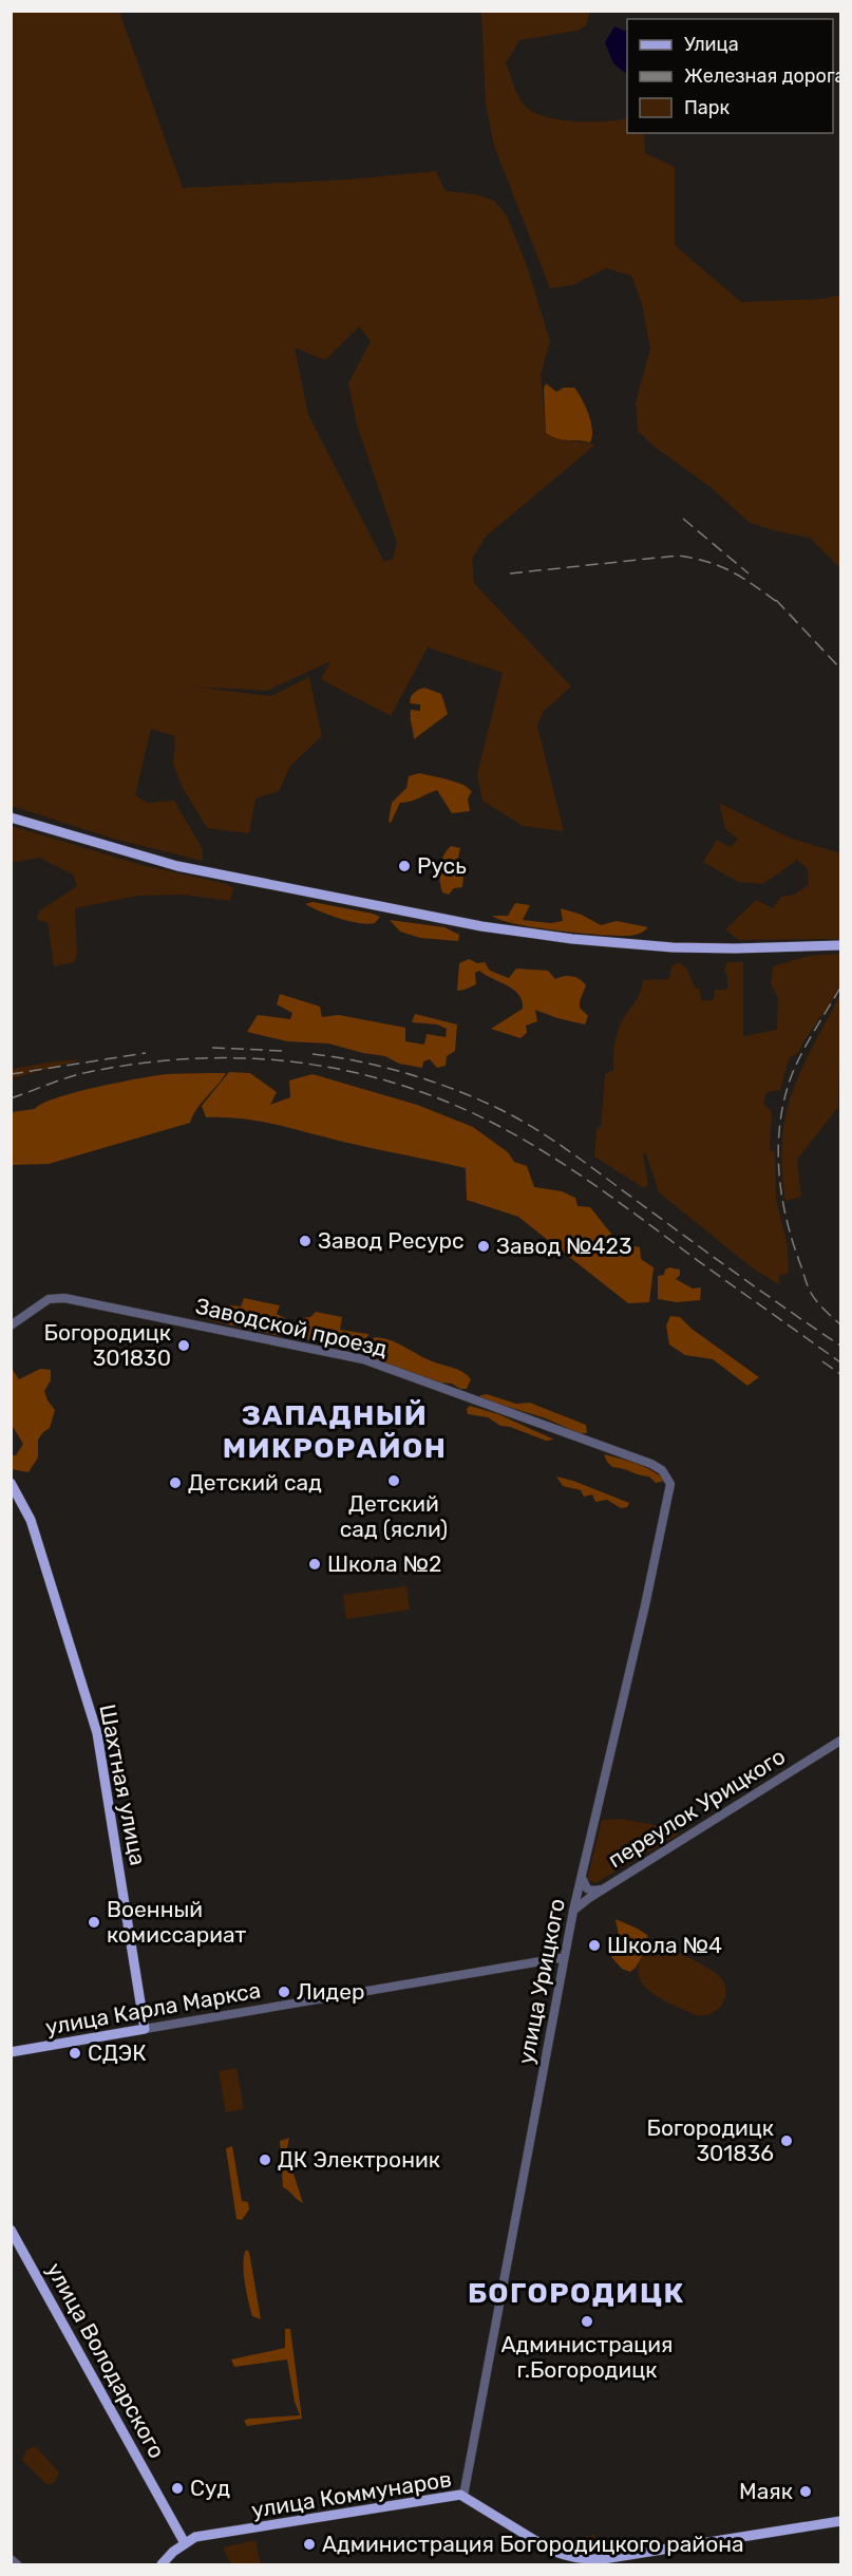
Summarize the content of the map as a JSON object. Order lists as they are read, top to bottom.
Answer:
{
  "streets": {
    "main road": [
      "Шахтная улица",
      "улица Карла Маркса",
      "улица Володарского",
      "улица Коммунаров"
    ],
    "street": ["Заводской проезд", "переулок Урицкого", "улица Урицкого"]
  },
  "crossings": [
    ["Заводской проезд", "улица Урицкого"],
    ["Шахтная улица", "улица Карла Маркса"],
    ["переулок Урицкого", "улица Урицкого"],
    ["улица Урицкого", "улица Карла Маркса"],
    ["улица Урицкого", "улица Коммунаров"],
    ["улица Володарского", "улица Коммунаров"]
  ],
  "districts": ["ЗАПАДНЫЙ МИКРОРАЙОН", "БОГОРОДИЦК"],
  "places": [
    "Русь",
    "Завод Ресурс",
    "Завод №423",
    "Богородицк 301830",
    "Детский сад (ясли)",
    "Детский сад",
    "Школа №2",
    "Военный комиссариат",
    "Школа №4",
    "Лидер",
    "СДЭК",
    "Богородицк 301836",
    "ДК Электроник",
    "Администрация г.Богородицк",
    "Суд",
    "Маяк",
    "Администрация Богородицкого района"
  ],
  "legend": ["Улица", "Железная дорога", "Парк"]
}
